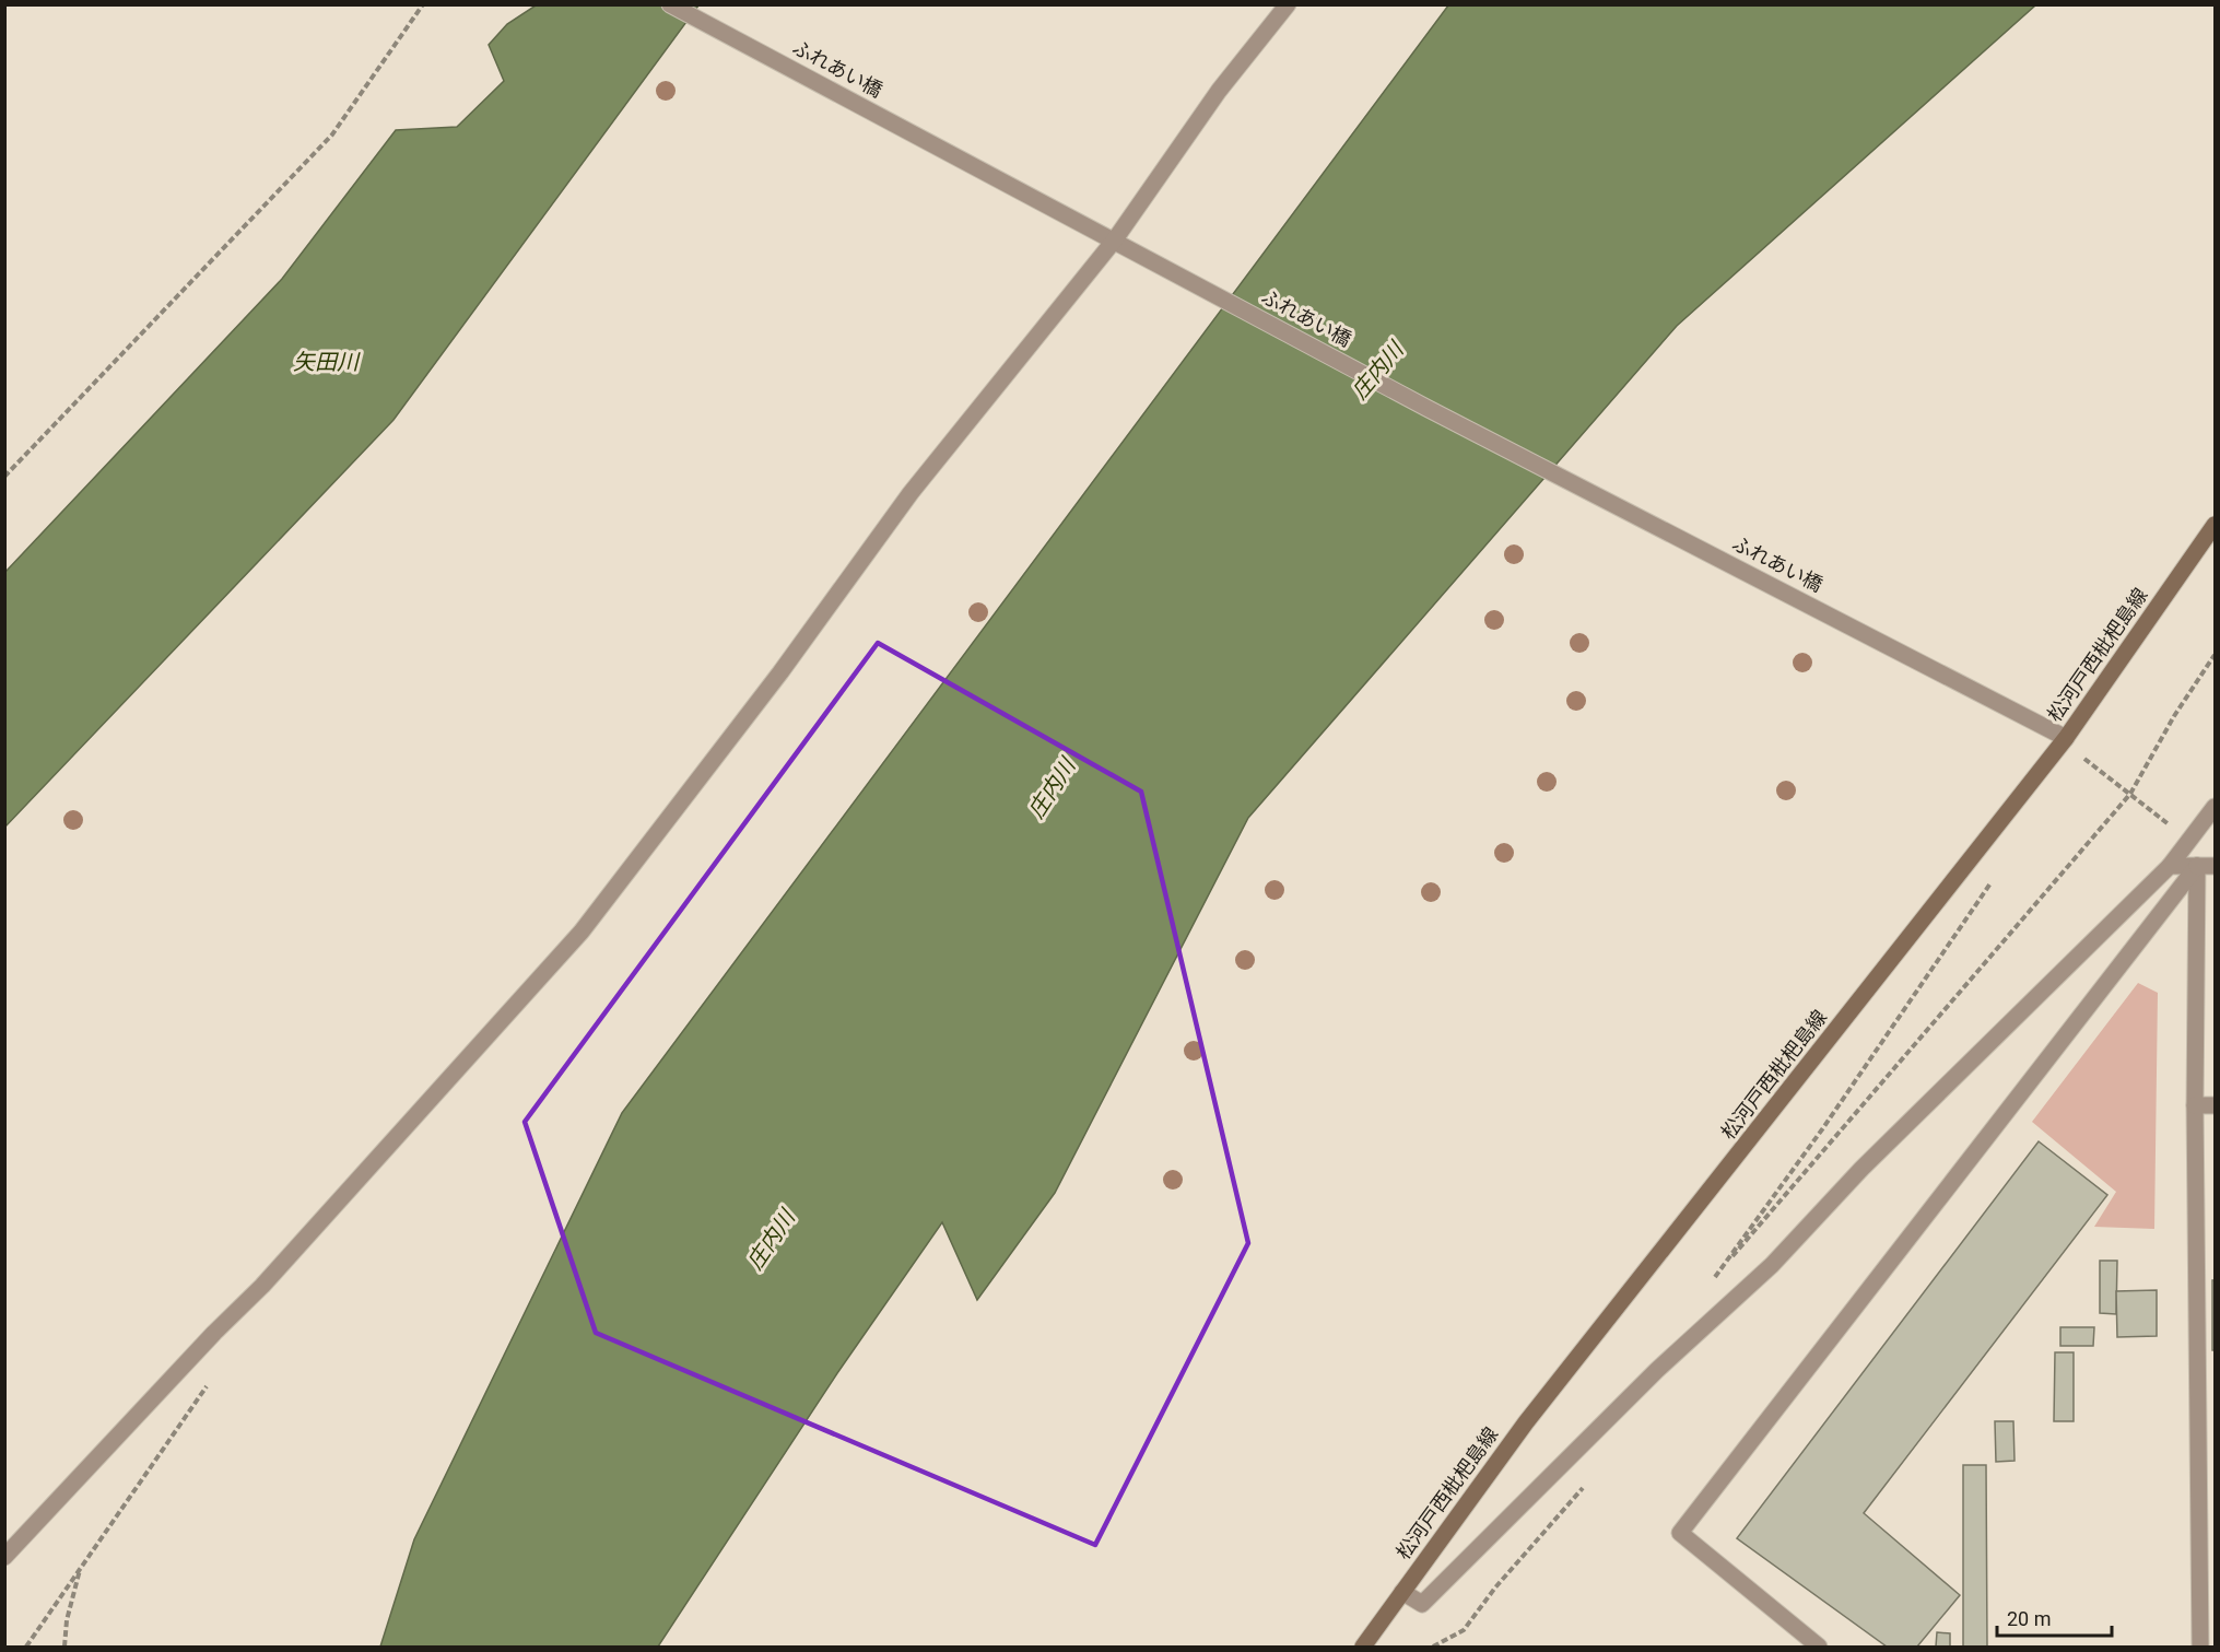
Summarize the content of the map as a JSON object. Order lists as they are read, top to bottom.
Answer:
{
  "streets": {
    "main road": ["松河戸西枇杷島線"],
    "street": ["ふれあい橋"]
  },
  "crossings": [
    ["ふれあい橋", "松河戸西枇杷島線"]
  ],
  "water": ["矢田川", "庄内川"],
  "scale_bar": "20 m"
}
